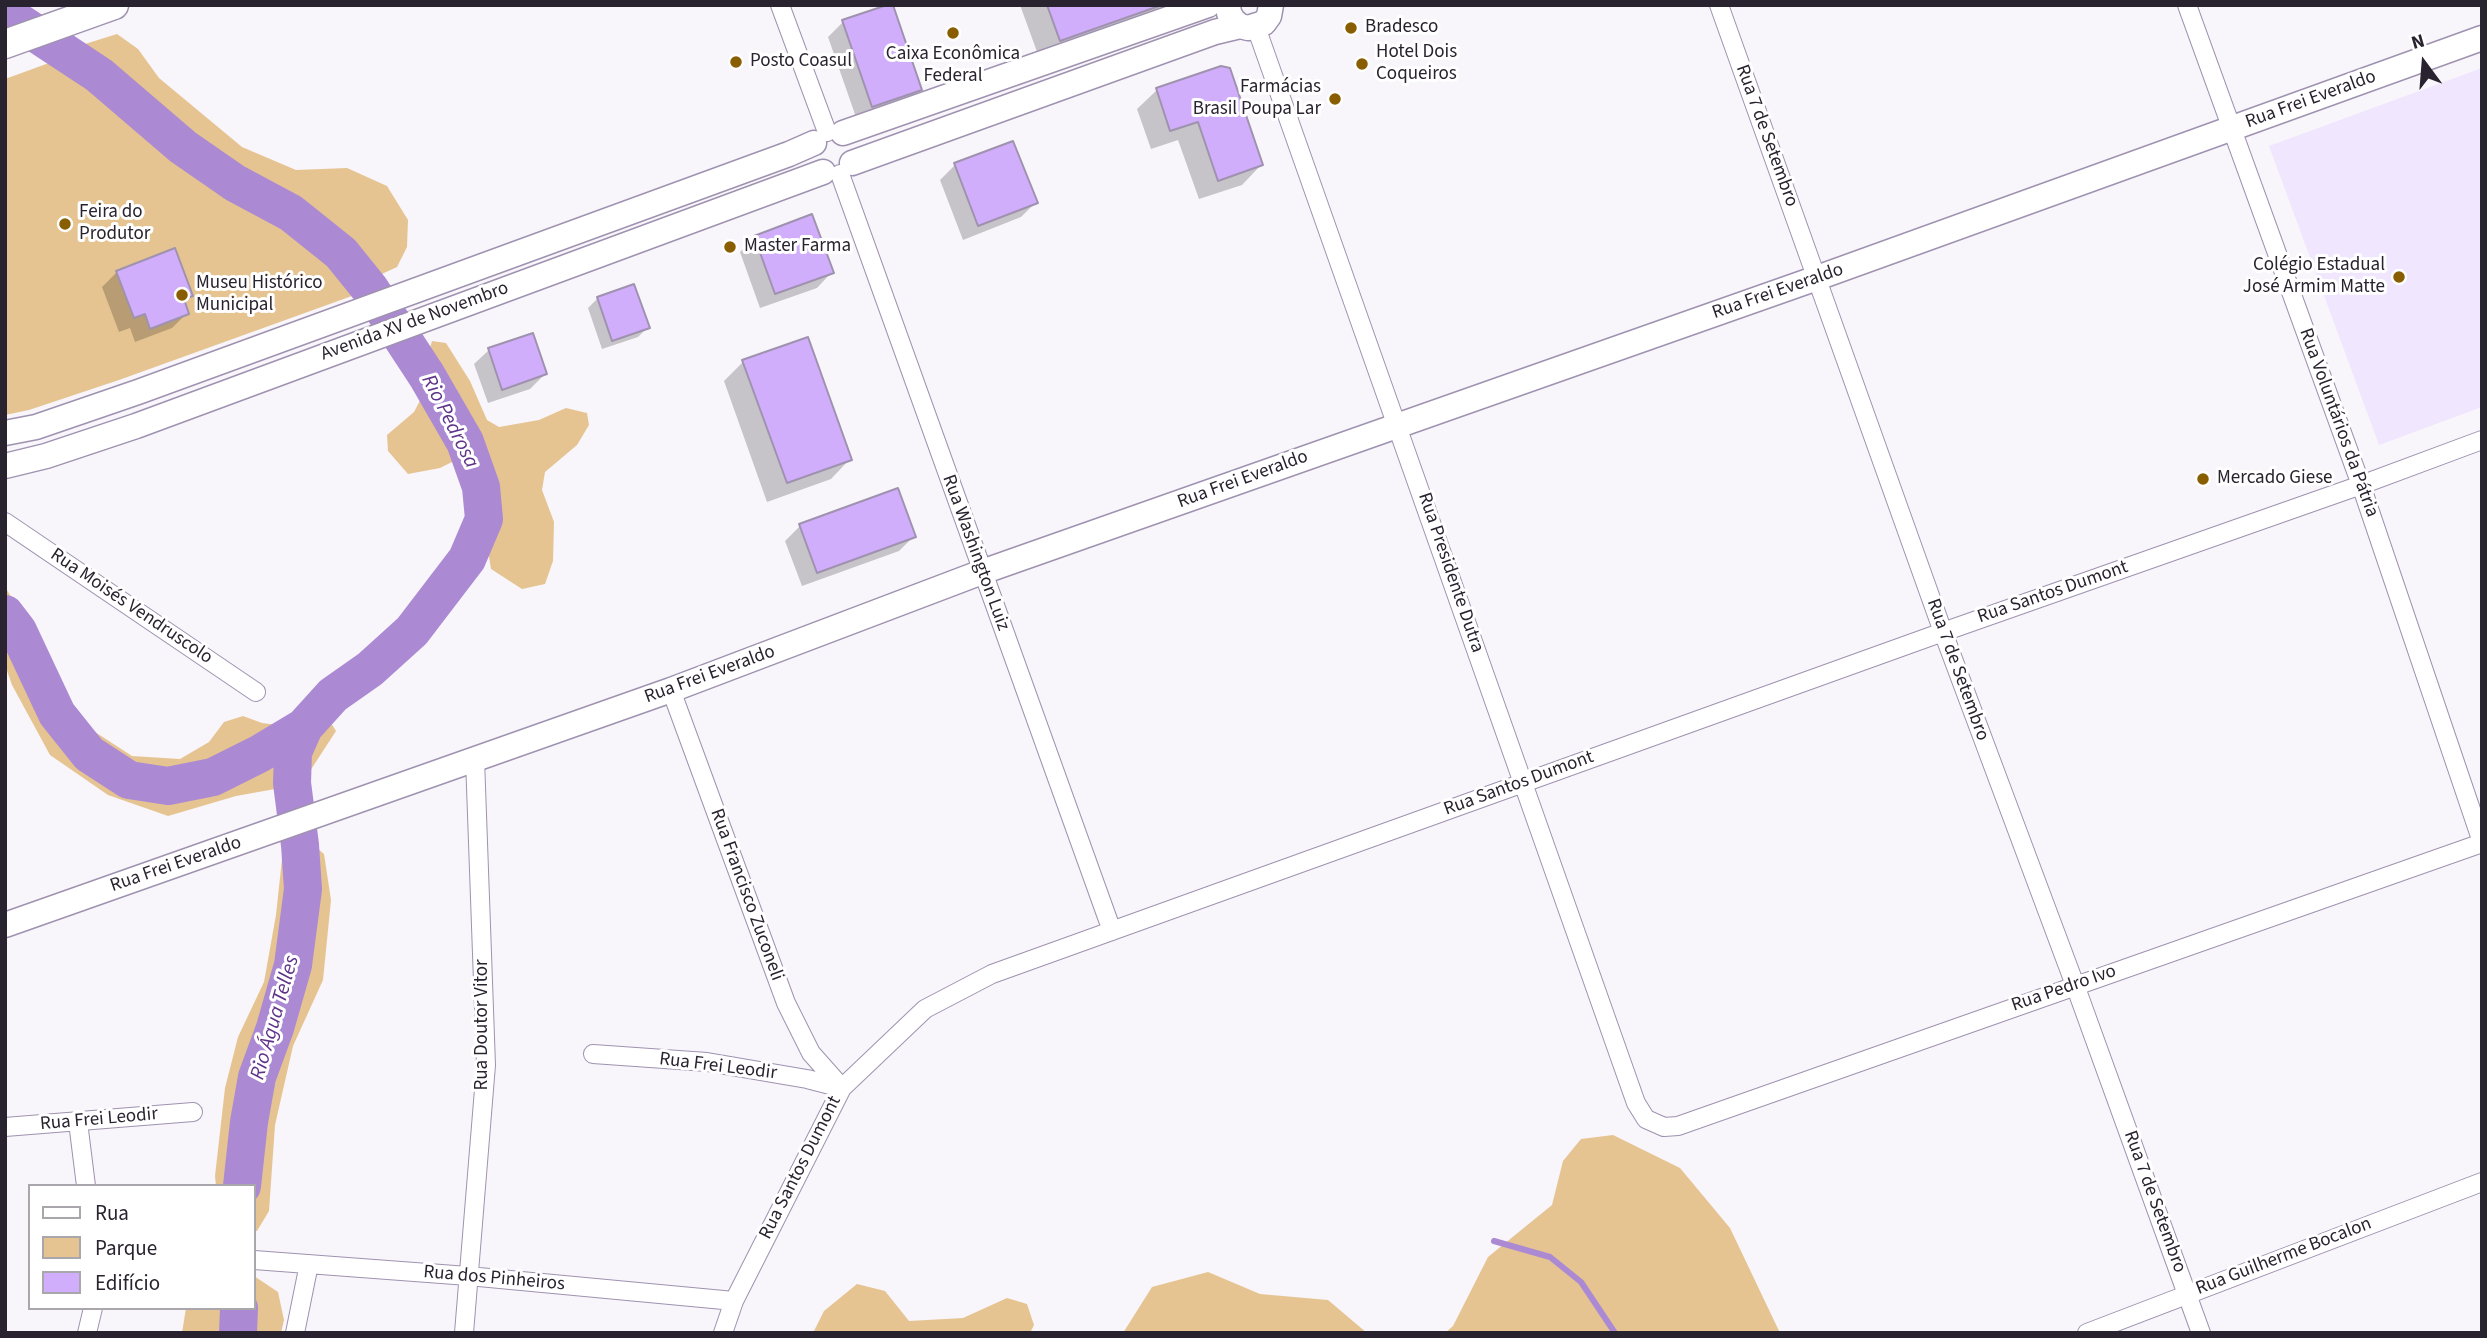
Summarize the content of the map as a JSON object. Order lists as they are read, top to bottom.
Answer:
{
  "streets": {
    "main road": ["Rua Frei Everaldo", "Avenida XV de Novembro"],
    "street": [
      "Rua 7 de Setembro",
      "Rua Voluntários da Pátria",
      "Rua Washington Luiz",
      "Rua Presidente Dutra",
      "Rua Santos Dumont",
      "Rua Moisés Vendruscolo",
      "Rua Francisco Zuconeli",
      "Rua Pedro Ivo",
      "Rua Doutor Vitor",
      "Rua Frei Leodir",
      "Rua Guilherme Bocalon",
      "Rua dos Pinheiros"
    ]
  },
  "crossings": [
    ["Rua Frei Everaldo", "Rua 7 de Setembro"],
    ["Rua Frei Everaldo", "Rua Voluntários da Pátria"],
    ["Rua Frei Everaldo", "Rua Washington Luiz"],
    ["Rua Frei Everaldo", "Rua Presidente Dutra"],
    ["Rua Frei Everaldo", "Rua Francisco Zuconeli"],
    ["Rua Frei Everaldo", "Rua Doutor Vitor"],
    ["Rua 7 de Setembro", "Rua Santos Dumont"],
    ["Rua 7 de Setembro", "Rua Pedro Ivo"],
    ["Rua 7 de Setembro", "Rua Guilherme Bocalon"],
    ["Avenida XV de Novembro", "Rua Washington Luiz"],
    ["Avenida XV de Novembro", "Rua Presidente Dutra"],
    ["Rua Voluntários da Pátria", "Rua Santos Dumont"],
    ["Rua Voluntários da Pátria", "Rua Pedro Ivo"],
    ["Rua Washington Luiz", "Rua Santos Dumont"],
    ["Rua Presidente Dutra", "Rua Santos Dumont"],
    ["Rua Presidente Dutra", "Rua Pedro Ivo"],
    ["Rua Santos Dumont", "Rua Francisco Zuconeli"],
    ["Rua Santos Dumont", "Rua Frei Leodir"],
    ["Rua Santos Dumont", "Rua dos Pinheiros"],
    ["Rua Francisco Zuconeli", "Rua Frei Leodir"],
    ["Rua Doutor Vitor", "Rua dos Pinheiros"]
  ],
  "water": ["Rio Pedrosa", "Rio Água Telles"],
  "places": [
    "Bradesco",
    "Caixa Econômica Federal",
    "Posto Coasul",
    "Hotel Dois Coqueiros",
    "Farmácias Brasil Poupa Lar",
    "Feira do Produtor",
    "Master Farma",
    "Colégio Estadual José Armim Matte",
    "Museu Histórico Municipal",
    "Mercado Giese"
  ],
  "legend": ["Rua", "Parque", "Edifício"],
  "north": "top"
}
